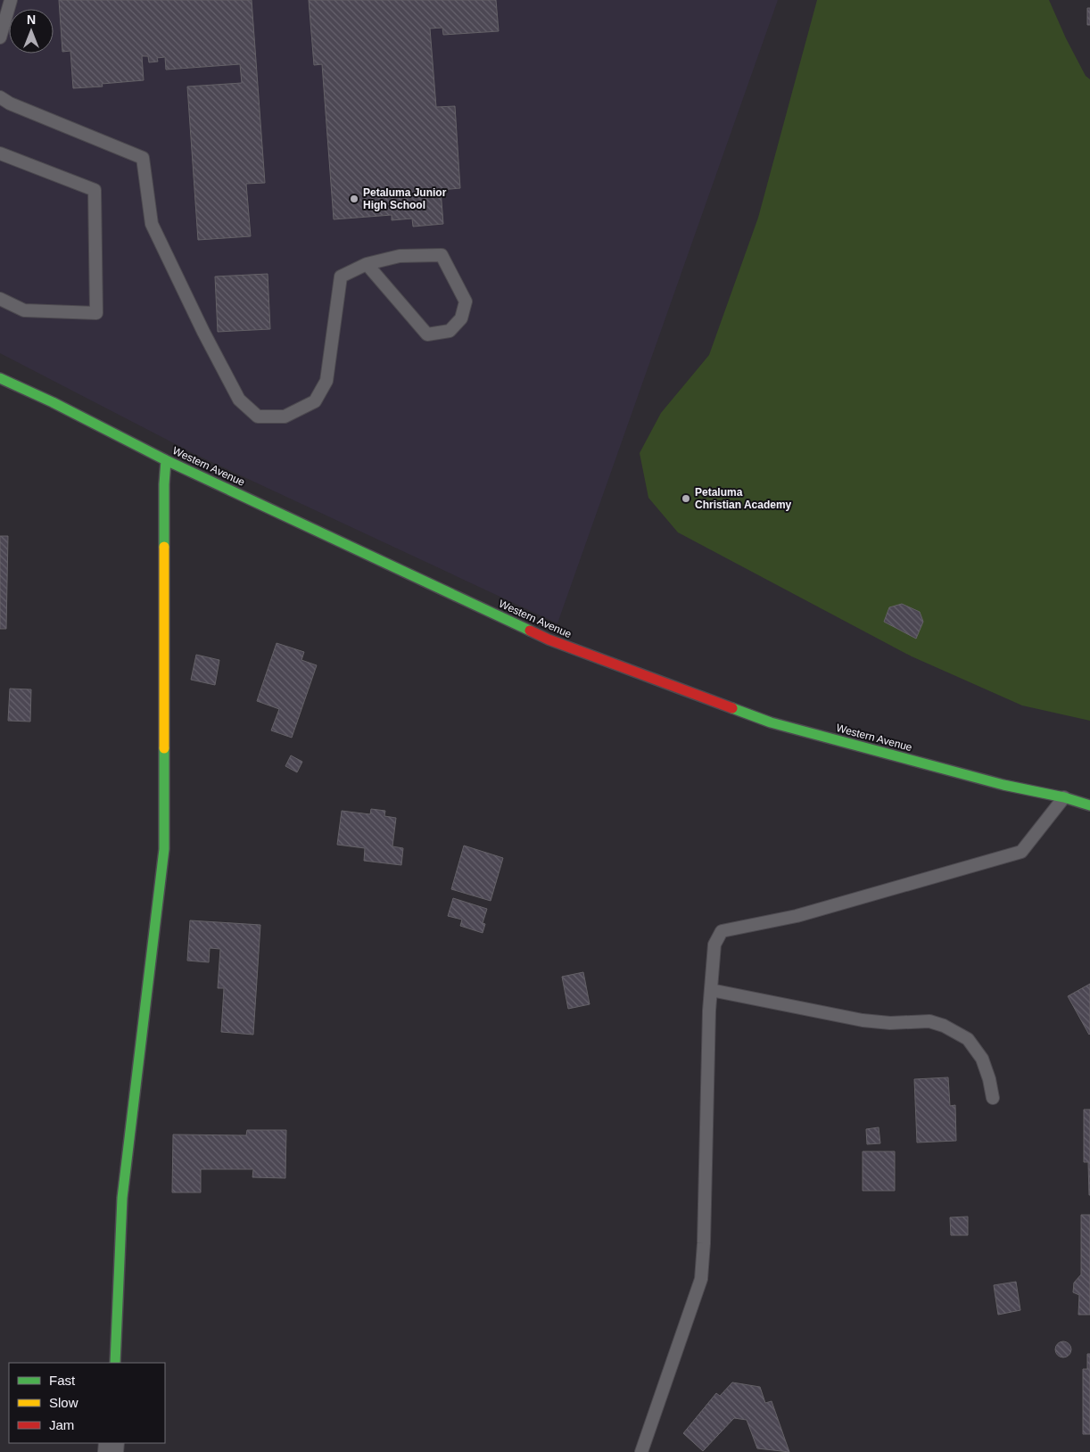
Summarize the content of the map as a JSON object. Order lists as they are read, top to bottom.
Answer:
{
  "streets": {
    "street": ["Western Avenue"]
  },
  "places": ["Petaluma Junior High School", "Petaluma Christian Academy"],
  "legend": ["Fast", "Slow", "Jam"],
  "north": "top"
}
